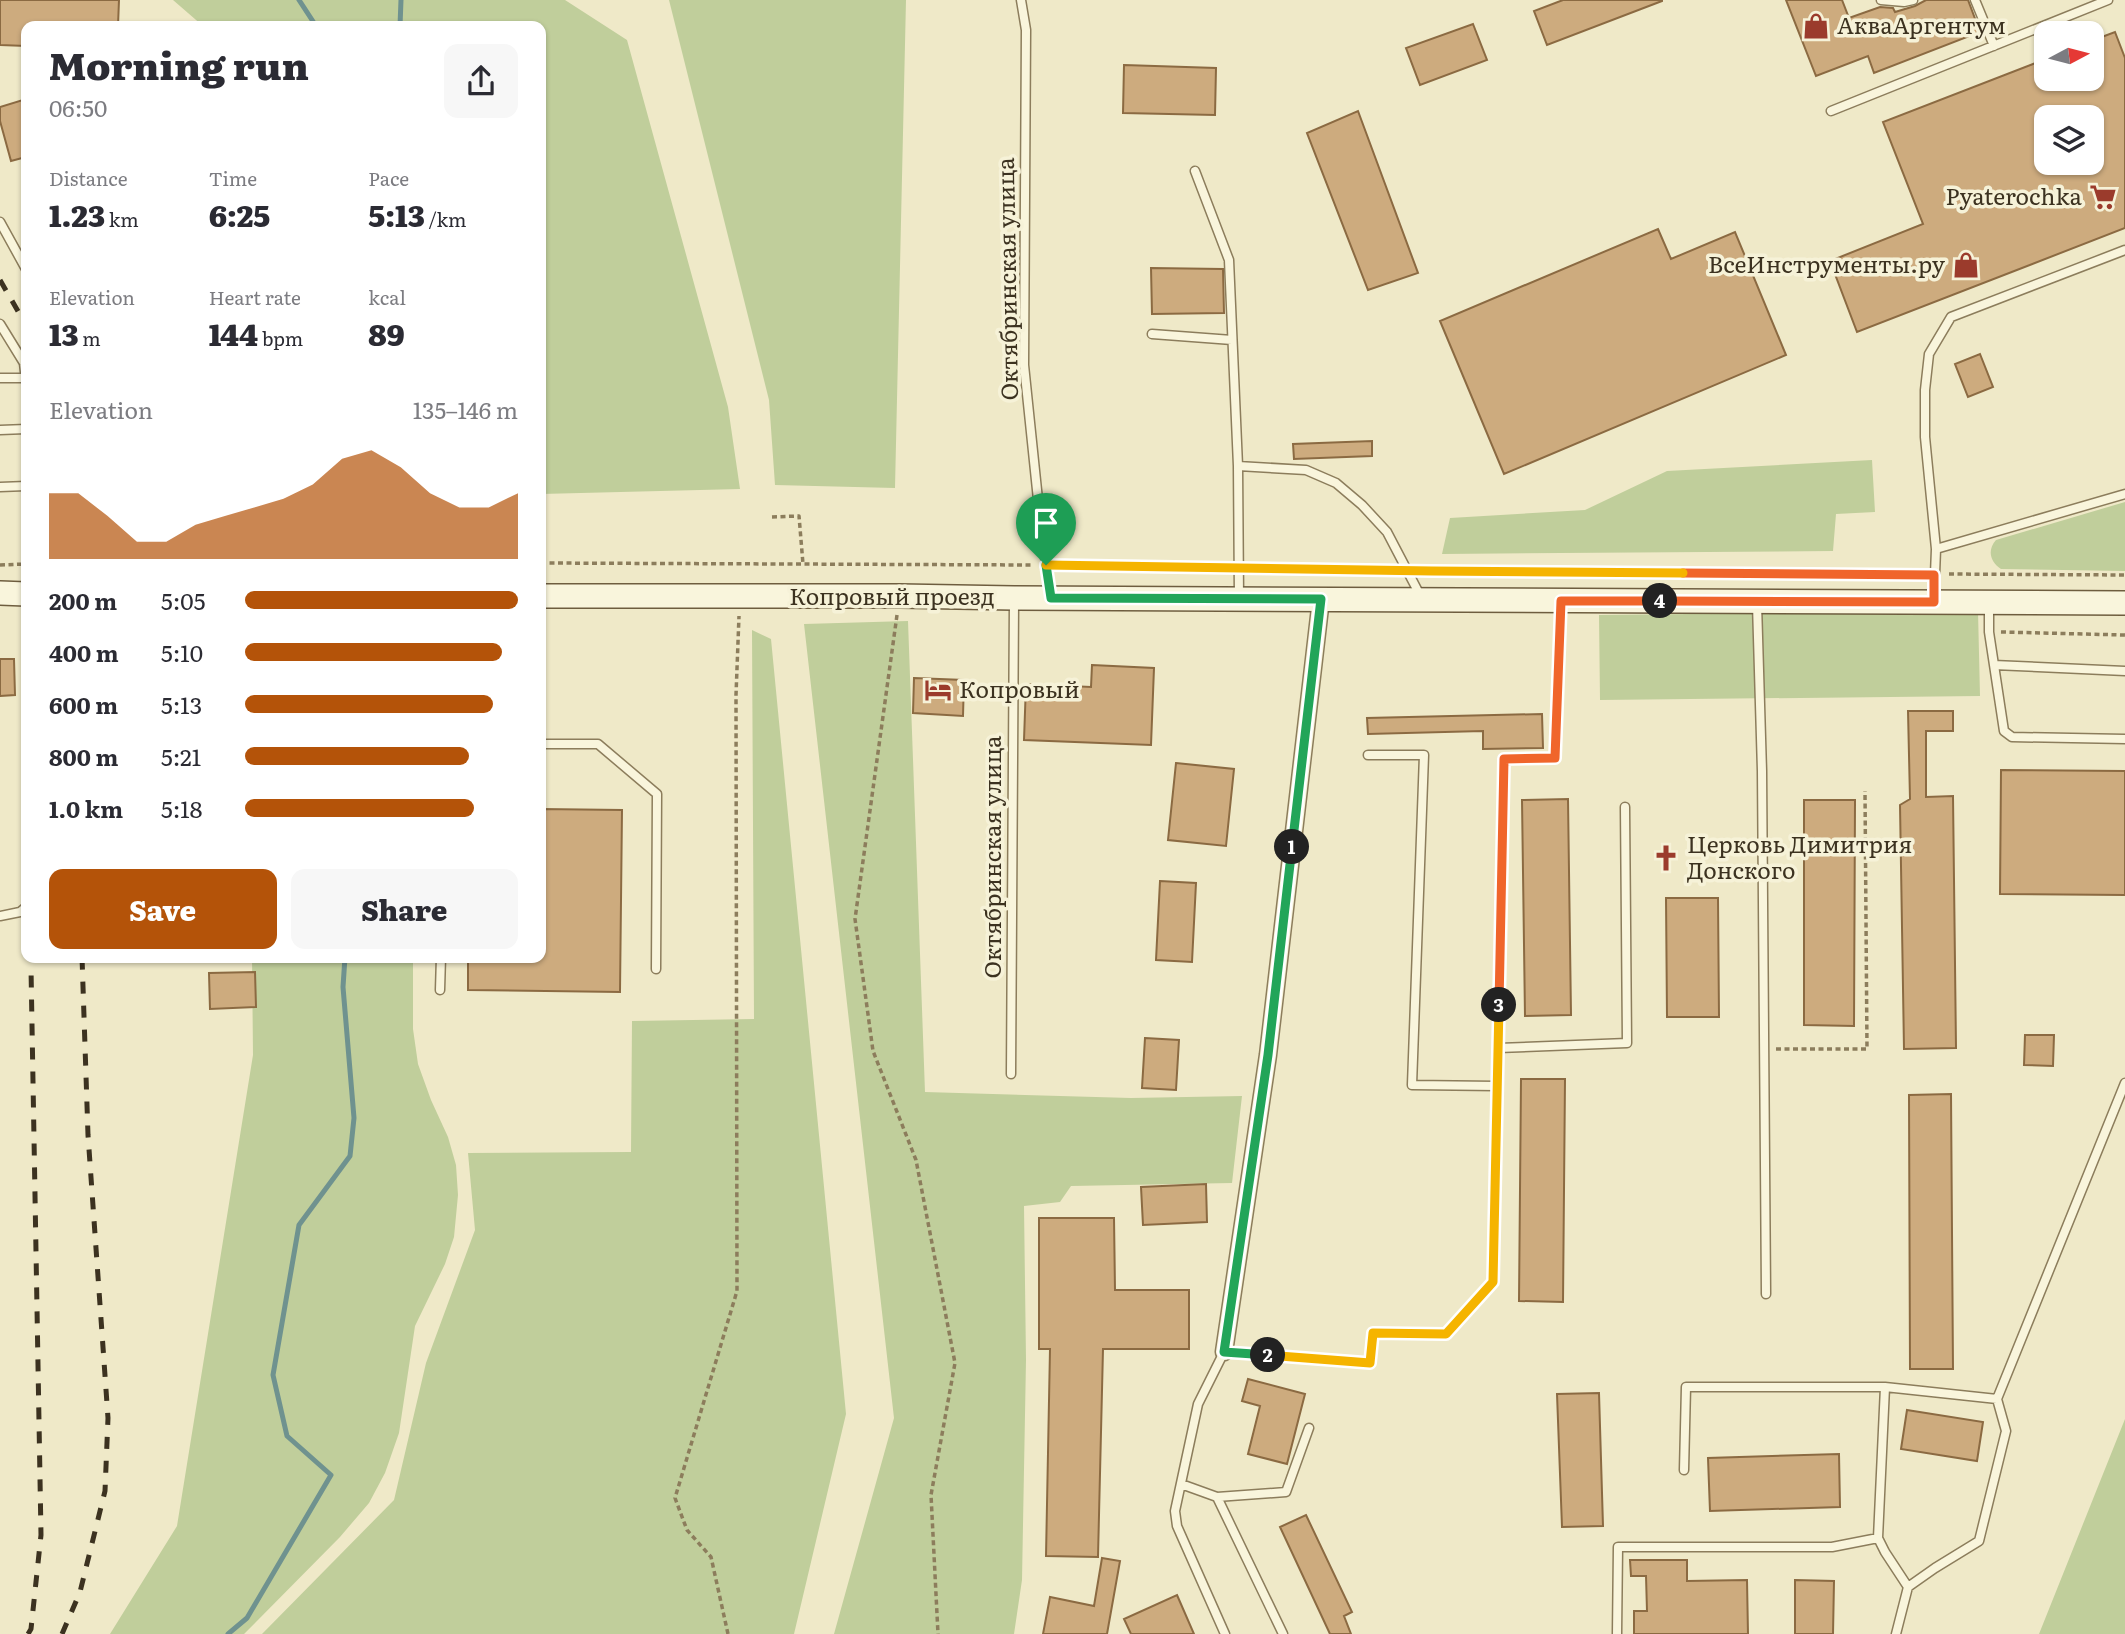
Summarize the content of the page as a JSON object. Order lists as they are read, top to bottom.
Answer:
{
  "streets": {
    "main road": ["Копровый проезд"],
    "lane": ["Октябринская улица"]
  },
  "crossings": [
    ["Октябринская улица", "Копровый проезд"]
  ],
  "places": {
    "shop": ["АкваАргентум", "ВсеИнструменты.ру"],
    "supermarket": ["Pyaterochka"],
    "hotel": ["Копровый"],
    "church": ["Церковь Димитрия Донского"]
  },
  "north": "right",
  "page": {
    "heading": ["Morning run", "06:50"],
    "stats": [
      ["Distance", "1.23 km"],
      ["Time", "6:25"],
      ["Pace", "5:13 /km"],
      ["Elevation", "13 m"],
      ["Heart rate", "144 bpm"],
      ["kcal", "89"]
    ],
    "chart": ["Elevation", "135–146 m"],
    "list": [
      {
        "name": "200 m",
        "note": "5:05"
      },
      {
        "name": "400 m",
        "note": "5:10"
      },
      {
        "name": "600 m",
        "note": "5:13"
      },
      {
        "name": "800 m",
        "note": "5:21"
      },
      {
        "name": "1.0 km",
        "note": "5:18"
      }
    ],
    "pins": [
      "4",
      "1",
      "3",
      "2"
    ],
    "buttons": ["Save", "Share"]
  }
}
